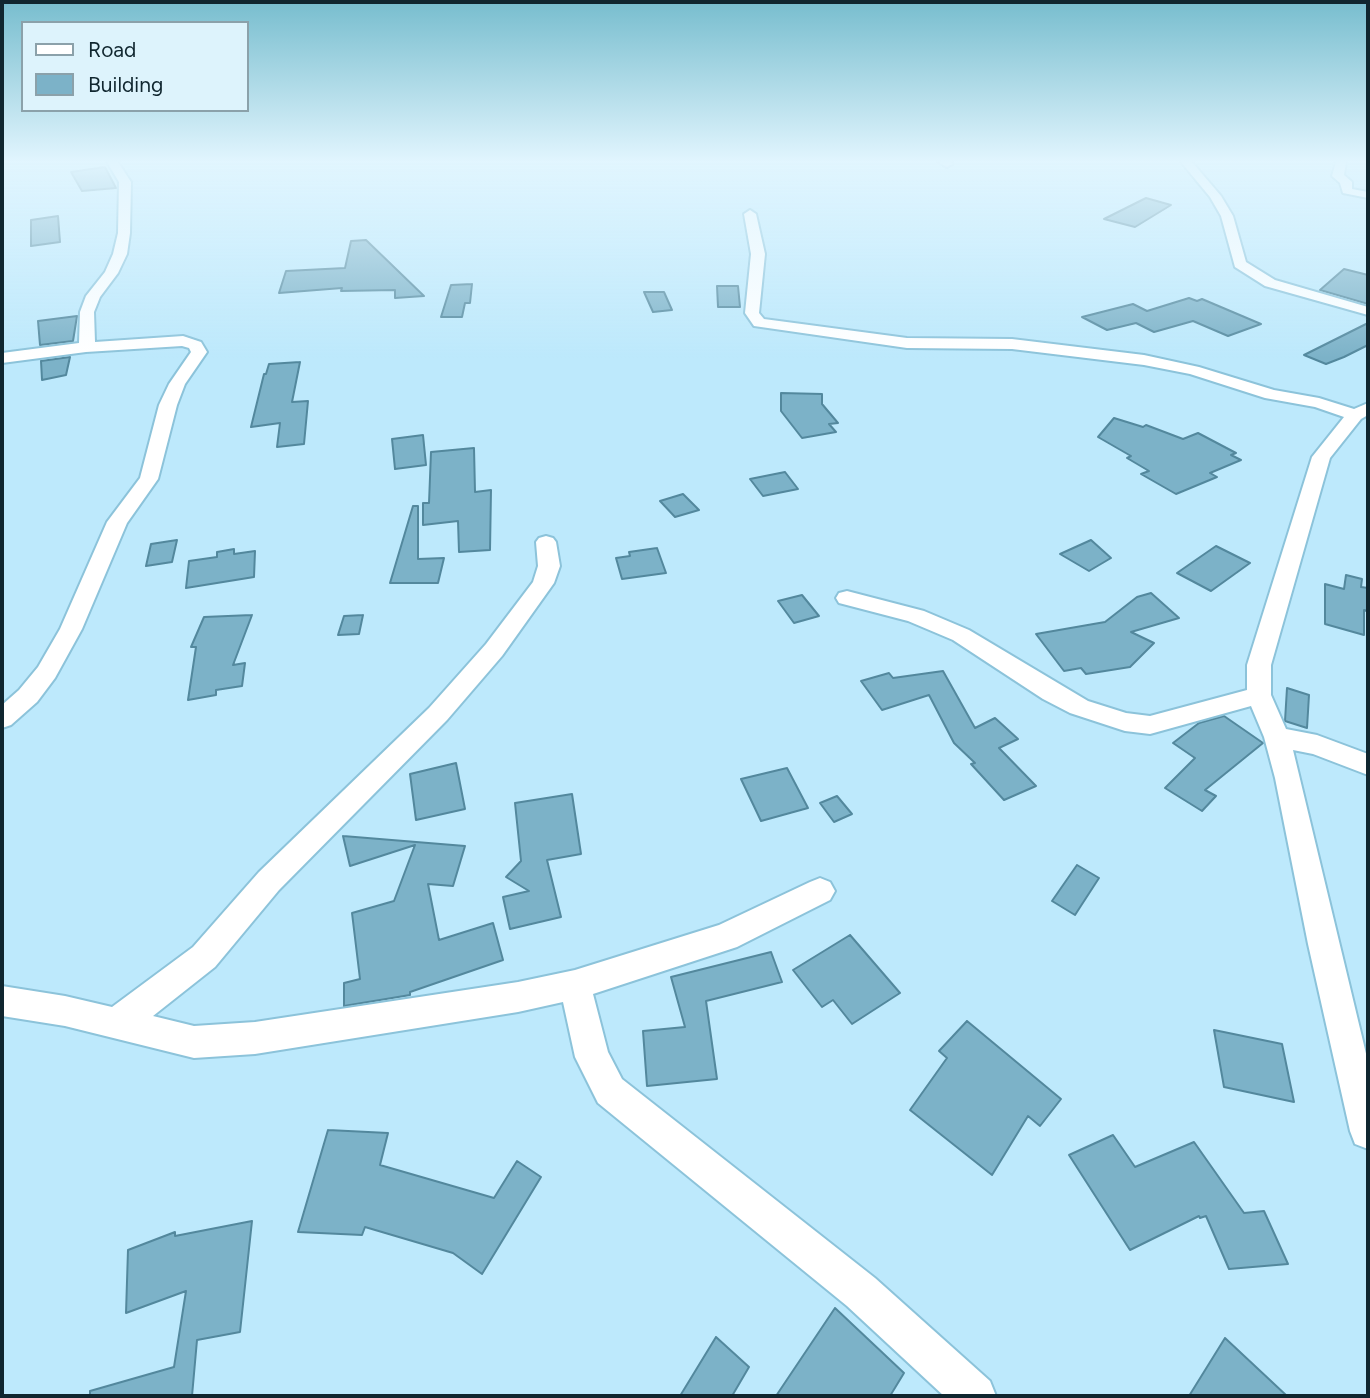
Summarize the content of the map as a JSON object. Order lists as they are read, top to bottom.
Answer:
{
  "legend": ["Road", "Building"]
}
